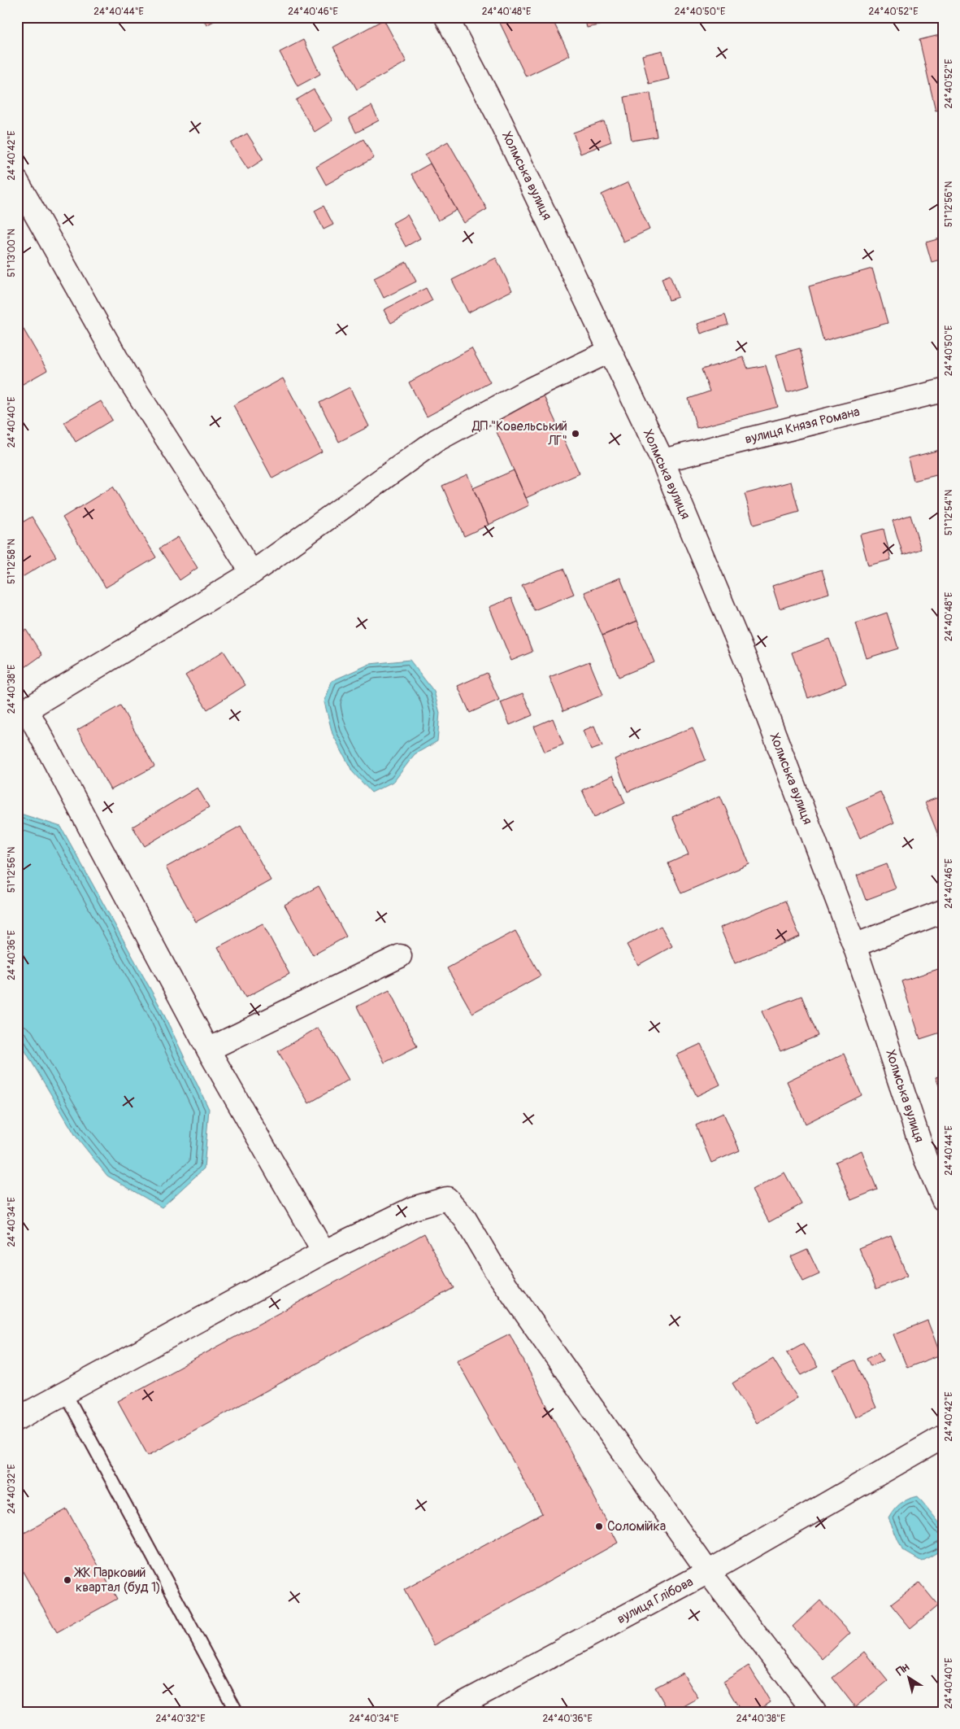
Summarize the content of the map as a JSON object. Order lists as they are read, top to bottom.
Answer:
{
  "streets": {
    "street": ["Холмська вулиця", "вулиця Князя Романа", "вулиця Глібова"]
  },
  "crossings": [
    ["Холмська вулиця", "вулиця Князя Романа"]
  ],
  "places": ["ДП \"Ковельський ЛГ\"", "Соломійка", "ЖК Парковий квартал (буд 1)"],
  "north": "top left",
  "coordinates": [
    "24°40'44\"E",
    "24°40'46\"E",
    "24°40'48\"E",
    "24°40'50\"E",
    "24°40'52\"E",
    "24°40'42\"E",
    "51°12'56\"N",
    "51°13'00\"N",
    "24°40'40\"E",
    "51°12'54\"N",
    "51°12'58\"N",
    "24°40'38\"E",
    "24°40'36\"E",
    "24°40'34\"E",
    "24°40'32\"E"
  ]
}
